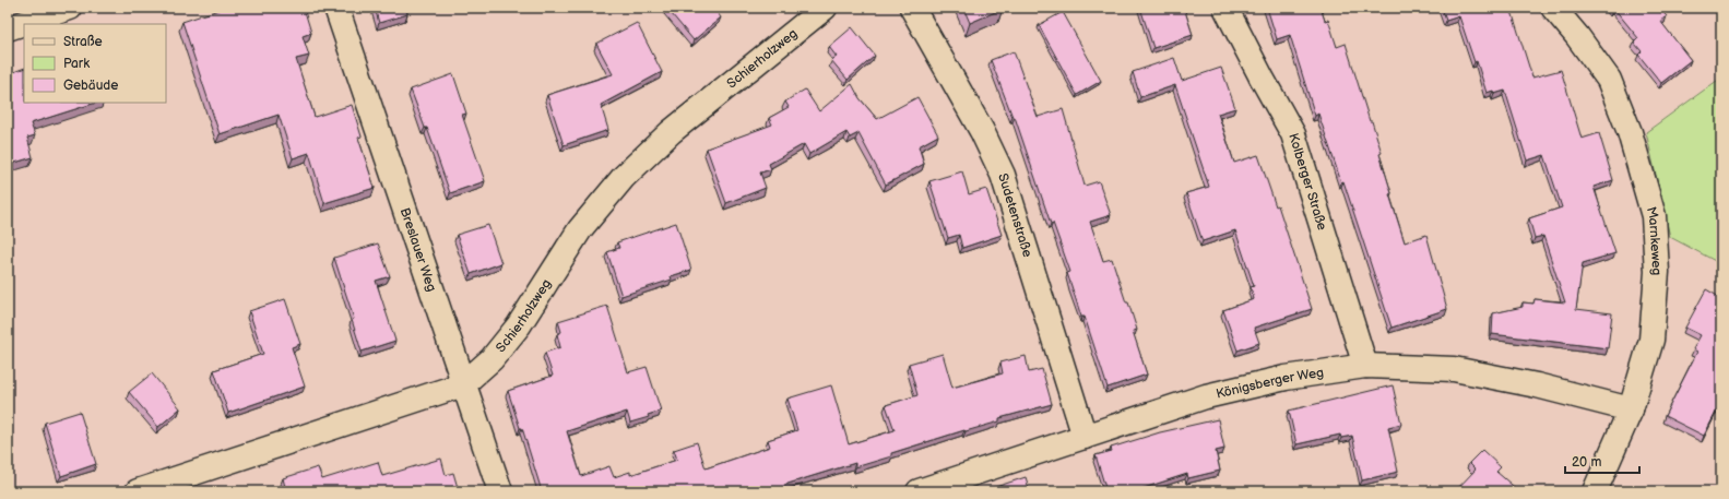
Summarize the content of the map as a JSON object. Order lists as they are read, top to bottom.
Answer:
{
  "streets": {
    "street": [
      "Schierholzweg",
      "Kolberger Straße",
      "Sudetenstraße",
      "Marnkeweg",
      "Breslauer Weg",
      "Königsberger Weg"
    ]
  },
  "crossings": [
    ["Schierholzweg", "Breslauer Weg"],
    ["Kolberger Straße", "Königsberger Weg"],
    ["Sudetenstraße", "Königsberger Weg"],
    ["Marnkeweg", "Königsberger Weg"]
  ],
  "legend": ["Straße", "Park", "Gebäude"],
  "scale_bar": "20 m"
}
